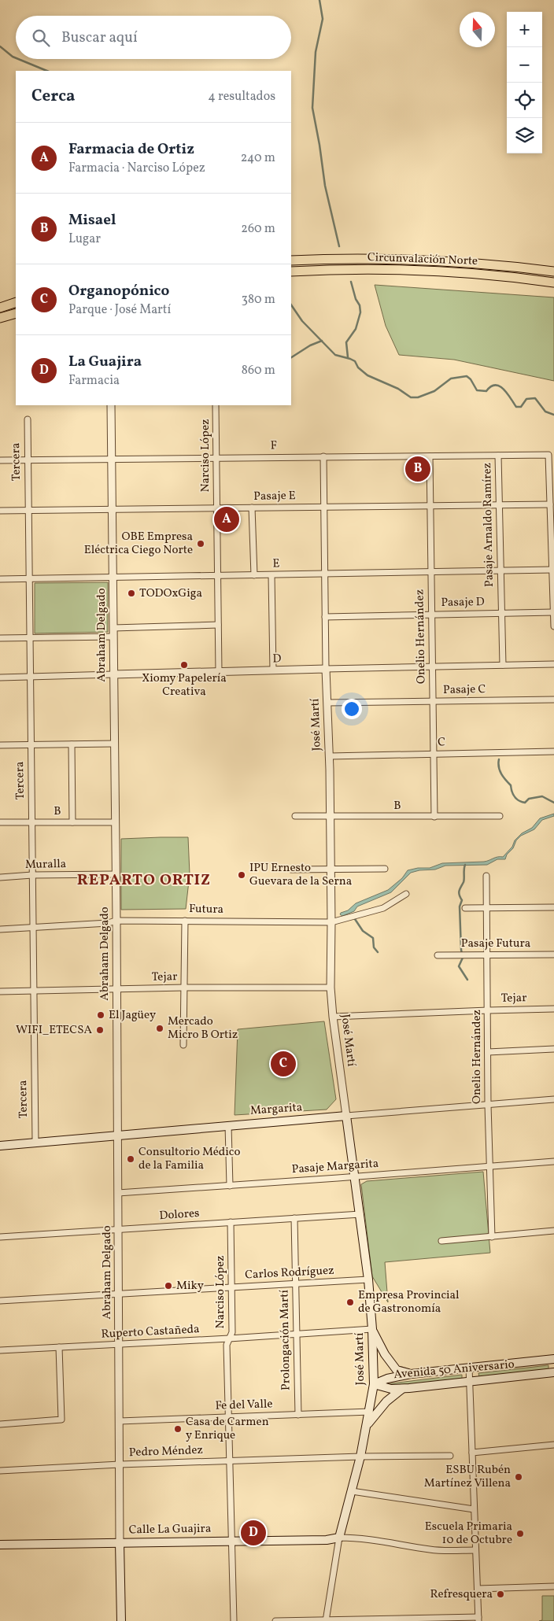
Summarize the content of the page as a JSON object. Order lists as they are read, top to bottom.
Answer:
{
  "streets": {
    "highway": ["Circunvalación Norte"],
    "main road": [
      "Abraham Delgado",
      "José Martí",
      "Margarita",
      "Avenida 50 Aniversario",
      "Calle La Guajira"
    ],
    "street": [
      "F",
      "Narciso López",
      "Tercera",
      "Pasaje E",
      "Pasaje Arnaldo Ramírez",
      "E",
      "Pasaje D",
      "Onelio Hernández",
      "D",
      "Pasaje C",
      "C",
      "B",
      "Muralla",
      "Futura",
      "Pasaje Futura",
      "Tejar",
      "Pasaje Margarita",
      "Dolores",
      "Carlos Rodríguez",
      "Ruperto Castañeda",
      "Prolongación Martí",
      "Fe del Valle",
      "Pedro Méndez"
    ]
  },
  "crossings": [
    ["F", "Narciso López"],
    ["F", "Tercera"],
    ["F", "Pasaje E"],
    ["F", "Pasaje Arnaldo Ramírez"],
    ["F", "Abraham Delgado"],
    ["F", "Onelio Hernández"],
    ["F", "José Martí"],
    ["Narciso López", "Pasaje E"],
    ["Narciso López", "E"],
    ["Narciso López", "D"],
    ["Narciso López", "Dolores"],
    ["Narciso López", "Carlos Rodríguez"],
    ["Narciso López", "Ruperto Castañeda"],
    ["Narciso López", "Fe del Valle"],
    ["Narciso López", "Pedro Méndez"],
    ["Narciso López", "Calle La Guajira"],
    ["Tercera", "Pasaje E"],
    ["Tercera", "E"],
    ["Tercera", "D"],
    ["Tercera", "B"],
    ["Tercera", "Muralla"],
    ["Tercera", "Futura"],
    ["Tercera", "Tejar"],
    ["Tercera", "Margarita"],
    ["Pasaje E", "Pasaje Arnaldo Ramírez"],
    ["Pasaje E", "Abraham Delgado"],
    ["Pasaje E", "Onelio Hernández"],
    ["Pasaje E", "José Martí"],
    ["Pasaje Arnaldo Ramírez", "E"],
    ["Pasaje Arnaldo Ramírez", "Pasaje D"],
    ["Pasaje Arnaldo Ramírez", "D"],
    ["E", "Abraham Delgado"],
    ["E", "Onelio Hernández"],
    ["E", "José Martí"],
    ["Pasaje D", "Onelio Hernández"],
    ["Pasaje D", "José Martí"],
    ["Abraham Delgado", "D"],
    ["Abraham Delgado", "B"],
    ["Abraham Delgado", "Muralla"],
    ["Abraham Delgado", "Futura"],
    ["Abraham Delgado", "Tejar"],
    ["Abraham Delgado", "Margarita"],
    ["Abraham Delgado", "Pasaje Margarita"],
    ["Abraham Delgado", "Dolores"],
    ["Abraham Delgado", "Carlos Rodríguez"],
    ["Abraham Delgado", "Ruperto Castañeda"],
    ["Abraham Delgado", "Fe del Valle"],
    ["Abraham Delgado", "Pedro Méndez"],
    ["Abraham Delgado", "Calle La Guajira"],
    ["Onelio Hernández", "D"],
    ["Onelio Hernández", "Pasaje C"],
    ["Onelio Hernández", "C"],
    ["Onelio Hernández", "B"],
    ["Onelio Hernández", "Pasaje Futura"],
    ["Onelio Hernández", "Tejar"],
    ["Onelio Hernández", "Margarita"],
    ["Onelio Hernández", "Pasaje Margarita"],
    ["D", "José Martí"],
    ["Pasaje C", "José Martí"],
    ["José Martí", "C"],
    ["José Martí", "B"],
    ["José Martí", "Futura"],
    ["José Martí", "Tejar"],
    ["José Martí", "Margarita"],
    ["José Martí", "Pasaje Margarita"],
    ["José Martí", "Dolores"],
    ["José Martí", "Carlos Rodríguez"],
    ["José Martí", "Ruperto Castañeda"],
    ["José Martí", "Avenida 50 Aniversario"],
    ["José Martí", "Fe del Valle"],
    ["José Martí", "Pedro Méndez"],
    ["José Martí", "Calle La Guajira"],
    ["Dolores", "Prolongación Martí"],
    ["Carlos Rodríguez", "Prolongación Martí"],
    ["Ruperto Castañeda", "Prolongación Martí"],
    ["Prolongación Martí", "Fe del Valle"]
  ],
  "districts": ["REPARTO ORTIZ"],
  "places": [
    "OBE Empresa Eléctrica Ciego Norte",
    "TODOxGiga",
    "Xiomy Papelería Creativa",
    "IPU Ernesto Guevara de la Serna",
    "El Jagüey",
    "Mercado Micro B Ortiz",
    "WIFI_ETECSA",
    "Consultorio Médico de la Familia",
    "Miky",
    "Empresa Provincial de Gastronomía",
    "Casa de Carmen y Enrique",
    "ESBU Rubén Martínez Villena",
    "Escuela Primaria 10 de Octubre",
    "Refresquera"
  ],
  "north": "top",
  "page": {
    "map_buttons": ["+", "−"],
    "search": "Buscar aquí",
    "heading": ["Cerca", "4 resultados"],
    "list": [
      {
        "mark": "A",
        "name": "Farmacia de Ortiz",
        "note": "Farmacia · Narciso López",
        "value": "240 m"
      },
      {
        "mark": "B",
        "name": "Misael",
        "note": "Lugar",
        "value": "260 m"
      },
      {
        "mark": "C",
        "name": "Organopónico",
        "note": "Parque · José Martí",
        "value": "380 m"
      },
      {
        "mark": "D",
        "name": "La Guajira",
        "note": "Farmacia",
        "value": "860 m"
      }
    ],
    "pins": [
      "B",
      "A",
      "C",
      "D"
    ]
  }
}
